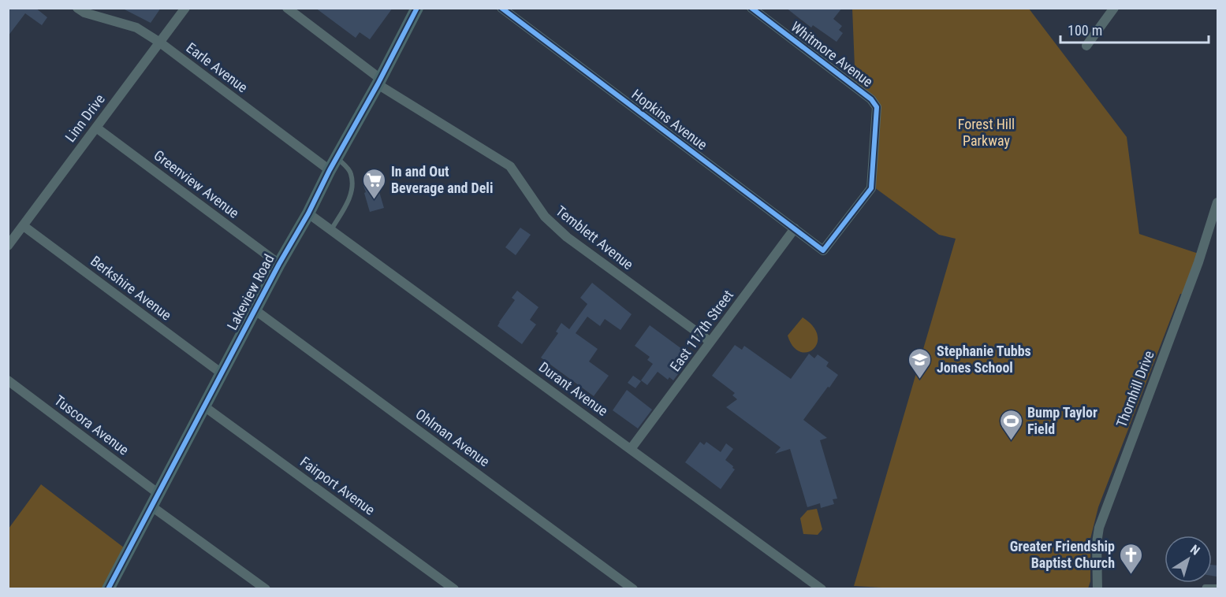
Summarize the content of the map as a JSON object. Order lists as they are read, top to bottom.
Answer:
{
  "streets": {
    "street": [
      "Whitmore Avenue",
      "Earle Avenue",
      "Linn Drive",
      "Hopkins Avenue",
      "Greenview Avenue",
      "Temblett Avenue",
      "Berkshire Avenue",
      "Lakeview Road",
      "East 117th Street",
      "Durant Avenue",
      "Thornhill Drive",
      "Tuscora Avenue",
      "Ohlman Avenue",
      "Fairport Avenue"
    ]
  },
  "crossings": [
    ["Whitmore Avenue", "Hopkins Avenue"],
    ["Earle Avenue", "Linn Drive"],
    ["Earle Avenue", "Lakeview Road"],
    ["Linn Drive", "Greenview Avenue"],
    ["Linn Drive", "Berkshire Avenue"],
    ["Hopkins Avenue", "East 117th Street"],
    ["Greenview Avenue", "Lakeview Road"],
    ["Temblett Avenue", "Lakeview Road"],
    ["Temblett Avenue", "East 117th Street"],
    ["Berkshire Avenue", "Lakeview Road"],
    ["Lakeview Road", "Durant Avenue"],
    ["Lakeview Road", "Tuscora Avenue"],
    ["Lakeview Road", "Ohlman Avenue"],
    ["Lakeview Road", "Fairport Avenue"],
    ["East 117th Street", "Durant Avenue"]
  ],
  "parks": ["Forest Hill Parkway"],
  "places": {
    "supermarket": ["In and Out Beverage and Deli"],
    "school or university": ["Stephanie Tubbs Jones School"],
    "sports": ["Bump Taylor Field"],
    "church": ["Greater Friendship Baptist Church"]
  },
  "scale_bar": "100 m",
  "north": "top right"
}
